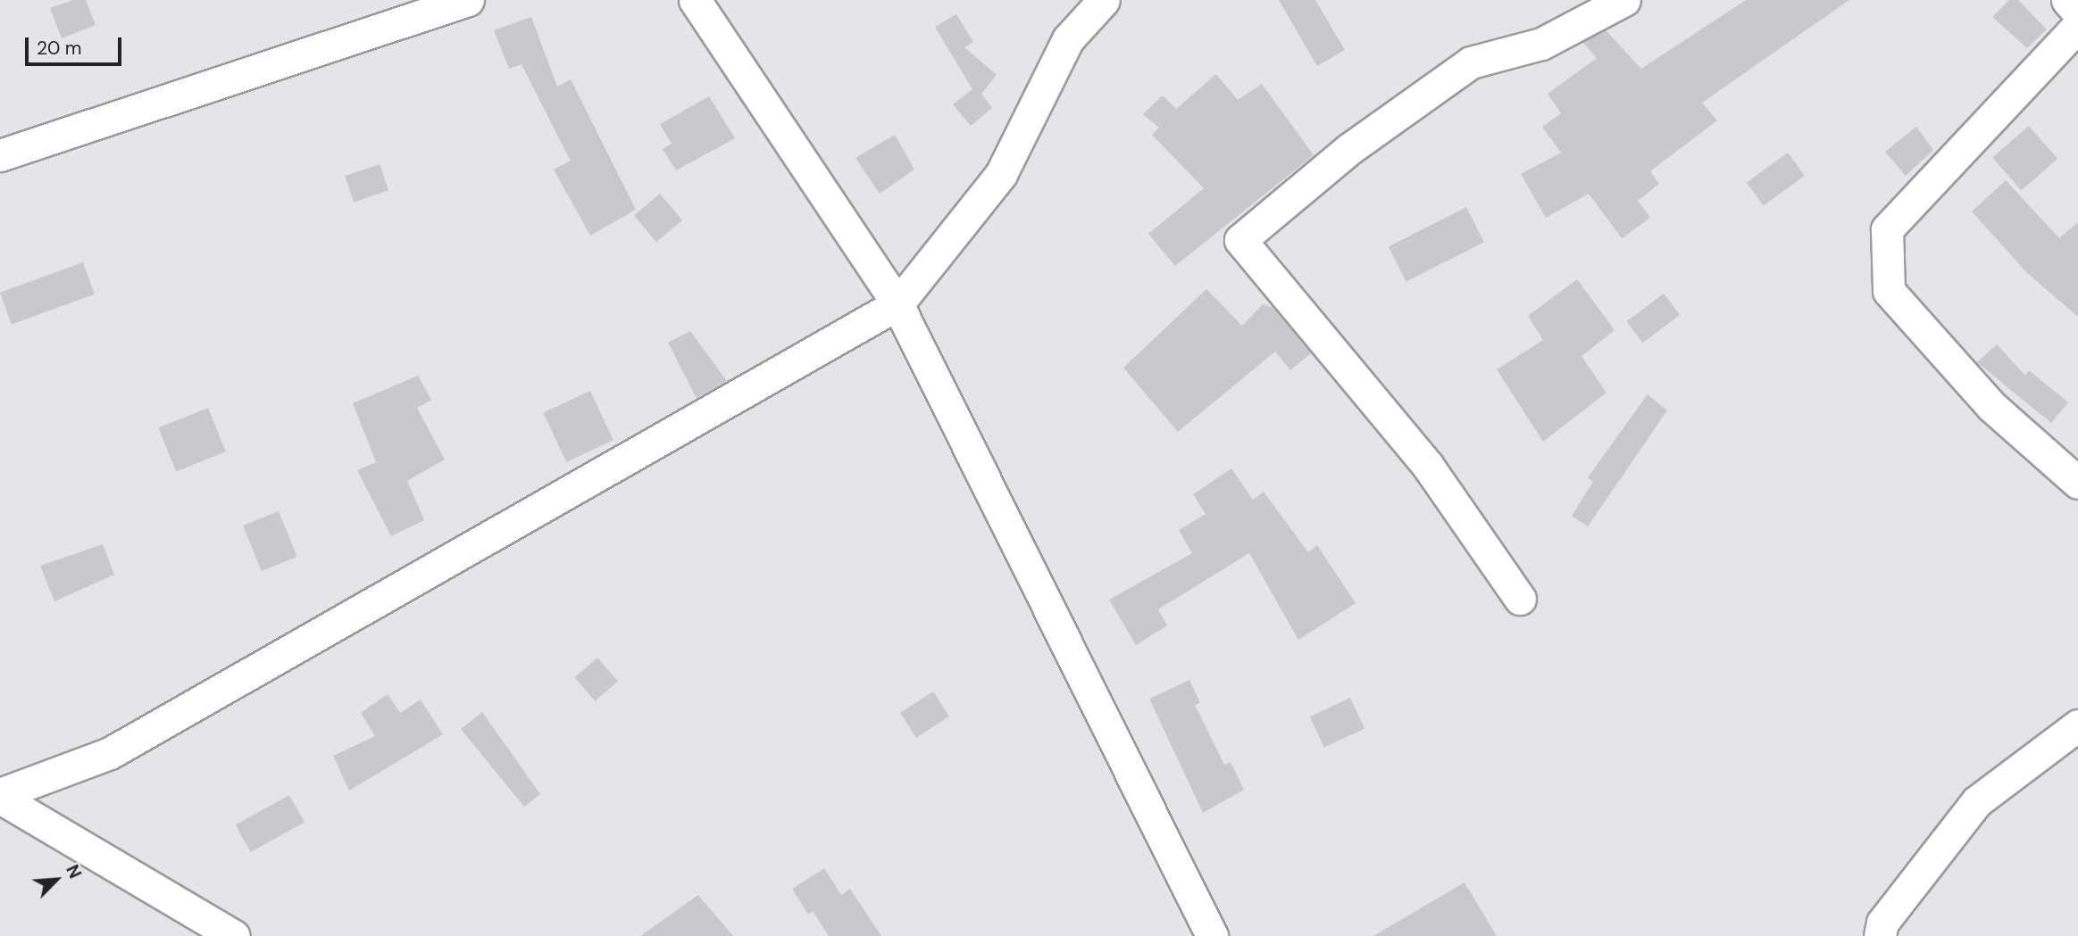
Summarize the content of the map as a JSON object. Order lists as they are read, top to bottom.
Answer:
{
  "scale_bar": "20 m",
  "north": "top right"
}
